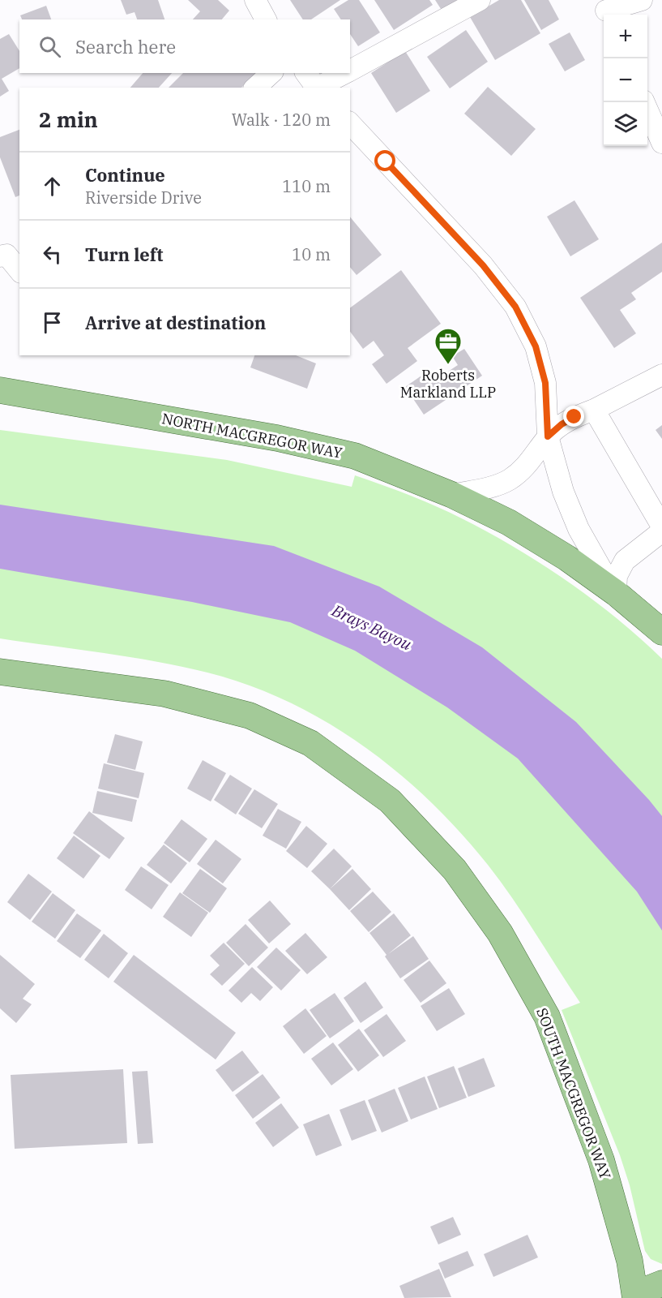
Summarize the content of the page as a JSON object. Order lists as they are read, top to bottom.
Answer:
{
  "streets": {
    "main road": ["NORTH MACGREGOR WAY", "SOUTH MACGREGOR WAY"]
  },
  "water": ["Brays Bayou"],
  "places": {
    "office": ["Roberts Markland LLP"]
  },
  "page": {
    "map_buttons": ["+", "−"],
    "search": "Search here",
    "heading": ["2 min", "Walk · 120 m"],
    "list": [
      ["Continue", "Riverside Drive", "110 m"],
      ["Turn left", "10 m"],
      "Arrive at destination"
    ]
  }
}
